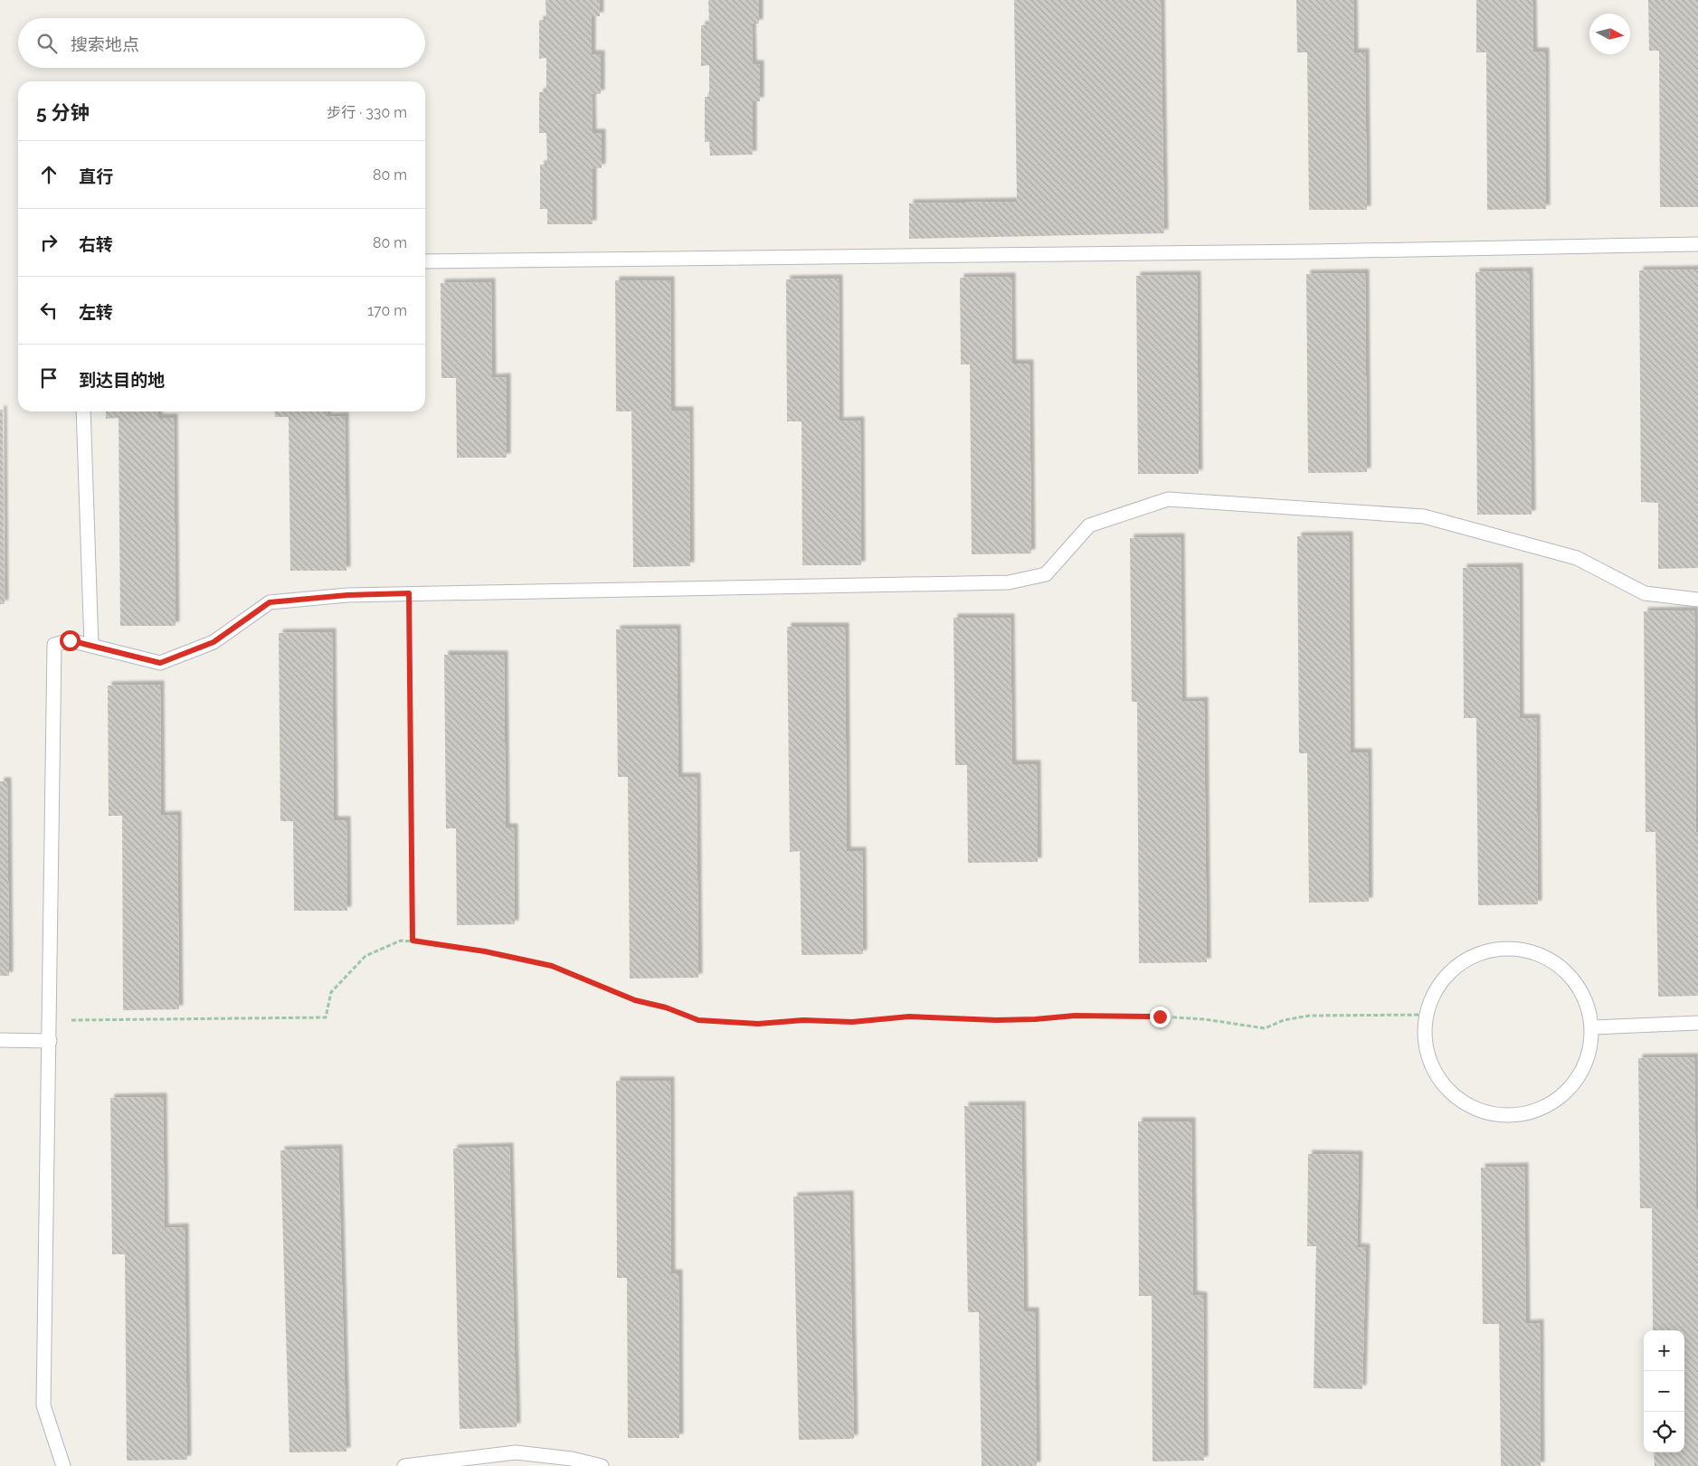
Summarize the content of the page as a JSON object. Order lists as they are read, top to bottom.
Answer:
{
  "north": "right",
  "page": {
    "search": "搜索地点",
    "heading": ["5 分钟", "步行 · 330 m"],
    "list": [
      ["直行", "80 m"],
      ["右转", "80 m"],
      ["左转", "170 m"],
      "到达目的地"
    ],
    "map_buttons": ["+", "−"]
  }
}
